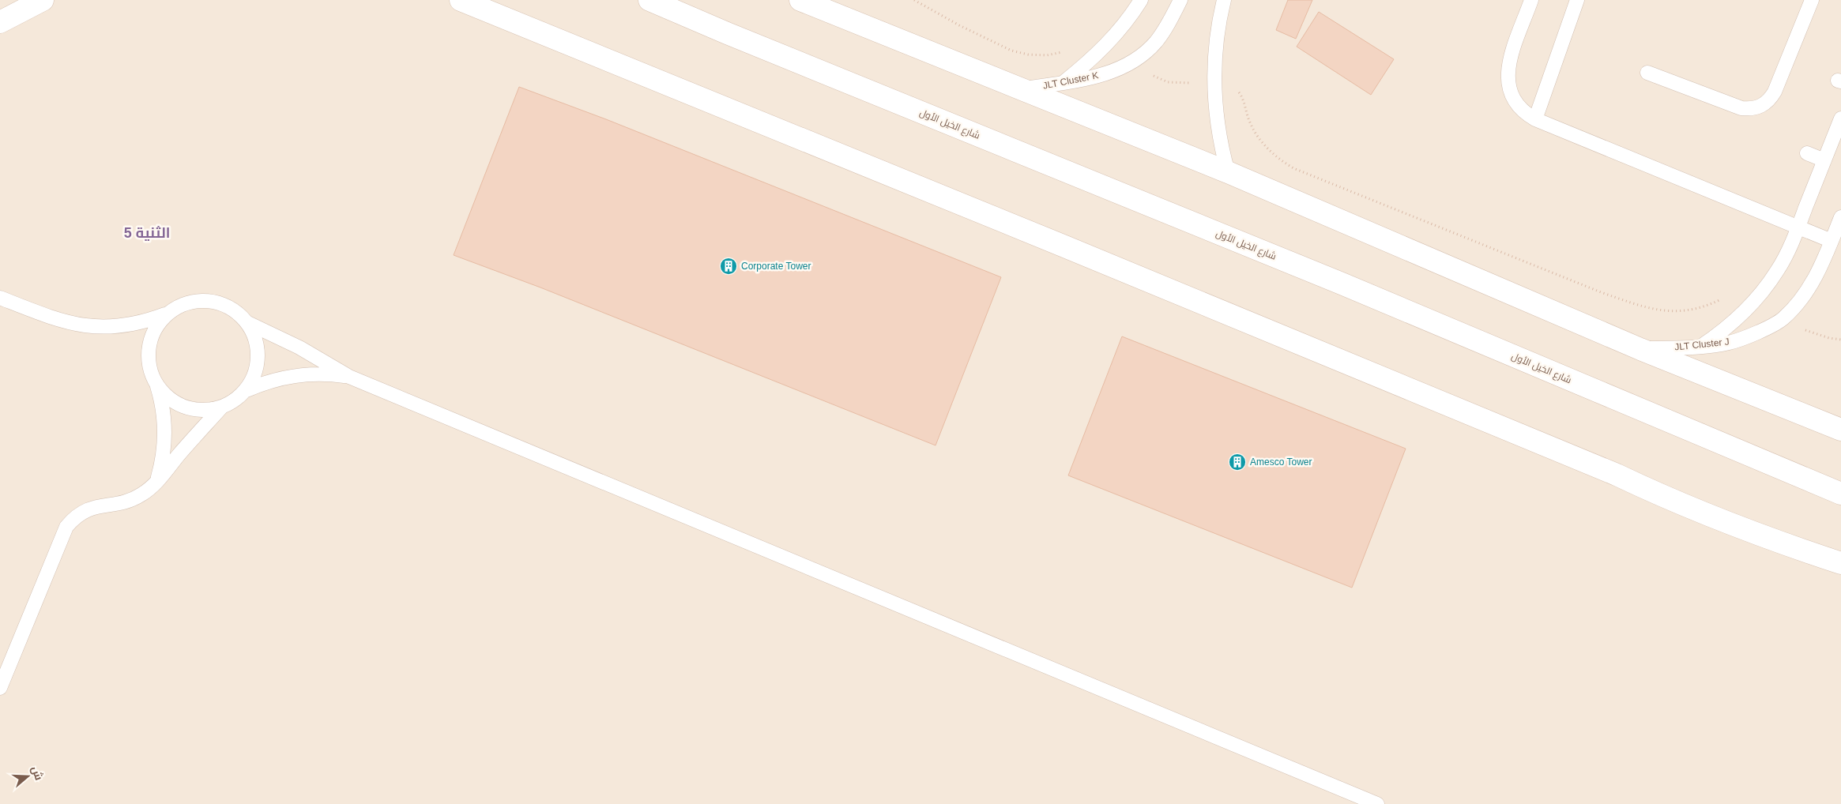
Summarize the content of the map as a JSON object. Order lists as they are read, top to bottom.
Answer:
{
  "streets": {
    "main road": ["شارع الخيل الأول"],
    "lane": ["JLT Cluster K", "JLT Cluster J"]
  },
  "districts": ["الثنية 5"],
  "places": {
    "building": ["Corporate Tower", "Amesco Tower"]
  },
  "north": "right"
}
